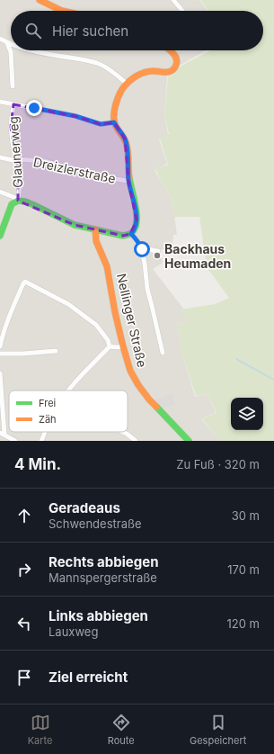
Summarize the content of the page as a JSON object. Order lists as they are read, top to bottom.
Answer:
{
  "streets": {
    "street": ["Glaunerweg", "Dreizlerstraße", "Nellinger Straße"]
  },
  "crossings": [
    ["Glaunerweg", "Dreizlerstraße"]
  ],
  "places": ["Backhaus Heumaden"],
  "legend": ["Frei", "Zäh"],
  "page": {
    "search": "Hier suchen",
    "heading": ["4 Min.", "Zu Fuß · 320 m"],
    "list": [
      ["Geradeaus", "Schwendestraße", "30 m"],
      ["Rechts abbiegen", "Mannspergerstraße", "170 m"],
      ["Links abbiegen", "Lauxweg", "120 m"],
      "Ziel erreicht"
    ],
    "nav": ["Karte", "Route", "Gespeichert"]
  }
}
